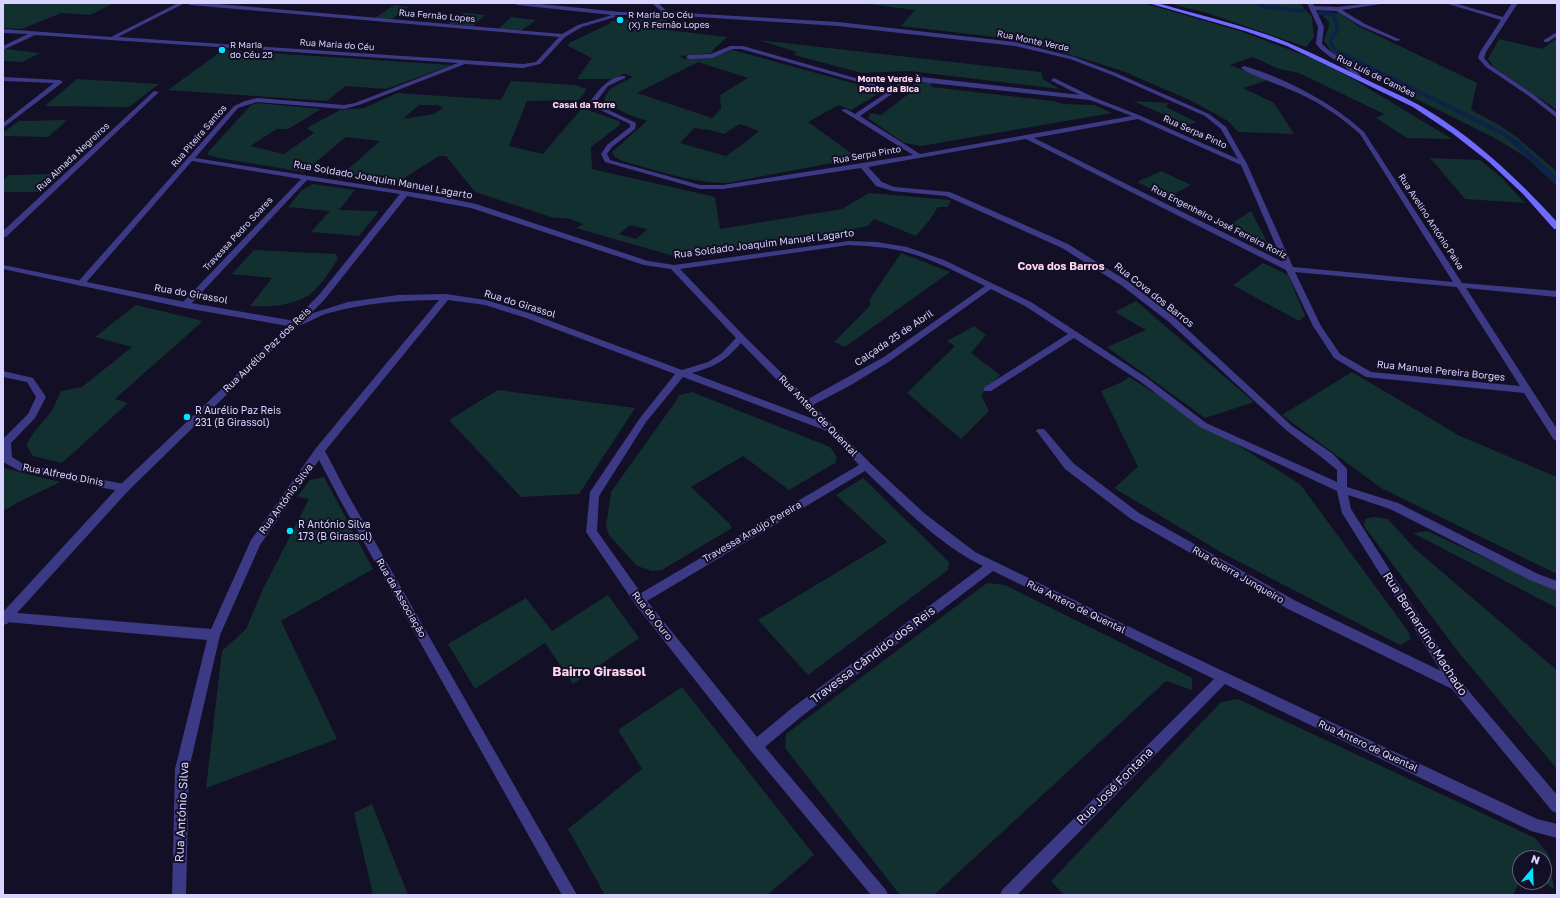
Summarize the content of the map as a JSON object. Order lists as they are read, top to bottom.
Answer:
{
  "streets": {
    "main road": ["Rua Luís de Camões"],
    "street": [
      "Rua Fernão Lopes",
      "Rua Monte Verde",
      "Rua Maria do Céu",
      "Rua Serpa Pinto",
      "Rua Piteira Santos",
      "Rua Almada Negreiros",
      "Rua Soldado Joaquim Manuel Lagarto",
      "Rua Engenheiro José Ferreira Roriz",
      "Rua Avelino António Paiva",
      "Travessa Pedro Soares",
      "Rua do Girassol",
      "Rua Cova dos Barros",
      "Calçada 25 de Abril",
      "Rua Aurélio Paz dos Reis",
      "Rua Manuel Pereira Borges",
      "Rua Antero de Quental",
      "Rua Alfredo Dinis",
      "Rua António Silva",
      "Travessa Araújo Pereira",
      "Rua Guerra Junqueiro",
      "Rua da Associação",
      "Rua do Ouro",
      "Rua Bernardino Machado",
      "Travessa Cândido dos Reis",
      "Rua José Fontana"
    ]
  },
  "crossings": [
    ["Rua Fernão Lopes", "Rua Maria do Céu"],
    ["Rua Monte Verde", "Rua Maria do Céu"],
    ["Rua Monte Verde", "Rua Serpa Pinto"],
    ["Rua Monte Verde", "Rua Engenheiro José Ferreira Roriz"],
    ["Rua Monte Verde", "Rua Manuel Pereira Borges"],
    ["Rua Maria do Céu", "Rua Piteira Santos"],
    ["Rua Serpa Pinto", "Rua Engenheiro José Ferreira Roriz"],
    ["Rua Serpa Pinto", "Rua Cova dos Barros"],
    ["Rua Piteira Santos", "Rua Soldado Joaquim Manuel Lagarto"],
    ["Rua Piteira Santos", "Rua do Girassol"],
    ["Rua Soldado Joaquim Manuel Lagarto", "Travessa Pedro Soares"],
    ["Rua Soldado Joaquim Manuel Lagarto", "Rua Cova dos Barros"],
    ["Rua Soldado Joaquim Manuel Lagarto", "Calçada 25 de Abril"],
    ["Rua Soldado Joaquim Manuel Lagarto", "Rua Aurélio Paz dos Reis"],
    ["Rua Soldado Joaquim Manuel Lagarto", "Rua Antero de Quental"],
    ["Rua Soldado Joaquim Manuel Lagarto", "Rua Bernardino Machado"],
    ["Rua Engenheiro José Ferreira Roriz", "Rua Avelino António Paiva"],
    ["Rua Engenheiro José Ferreira Roriz", "Rua Manuel Pereira Borges"],
    ["Rua Avelino António Paiva", "Rua Manuel Pereira Borges"],
    ["Travessa Pedro Soares", "Rua do Girassol"],
    ["Rua do Girassol", "Rua Aurélio Paz dos Reis"],
    ["Rua do Girassol", "Rua Antero de Quental"],
    ["Rua do Girassol", "Rua do Ouro"],
    ["Rua Cova dos Barros", "Rua Bernardino Machado"],
    ["Calçada 25 de Abril", "Rua Antero de Quental"],
    ["Rua Aurélio Paz dos Reis", "Rua Alfredo Dinis"],
    ["Rua Antero de Quental", "Travessa Araújo Pereira"],
    ["Rua Antero de Quental", "Travessa Cândido dos Reis"],
    ["Rua Antero de Quental", "Rua José Fontana"],
    ["Rua António Silva", "Rua da Associação"],
    ["Travessa Araújo Pereira", "Rua do Ouro"],
    ["Rua Guerra Junqueiro", "Rua Bernardino Machado"],
    ["Rua do Ouro", "Travessa Cândido dos Reis"]
  ],
  "districts": [
    "Monte Verde à Ponte da Bica",
    "Casal da Torre",
    "Cova dos Barros",
    "Bairro Girassol"
  ],
  "places": [
    "R Maria Do Céu (X) R Fernâo Lopes",
    "R Maria do Céu 25",
    "R Aurélio Paz Reis 231 (B Girassol)",
    "R António Silva 173 (B Girassol)"
  ],
  "north": "top"
}
